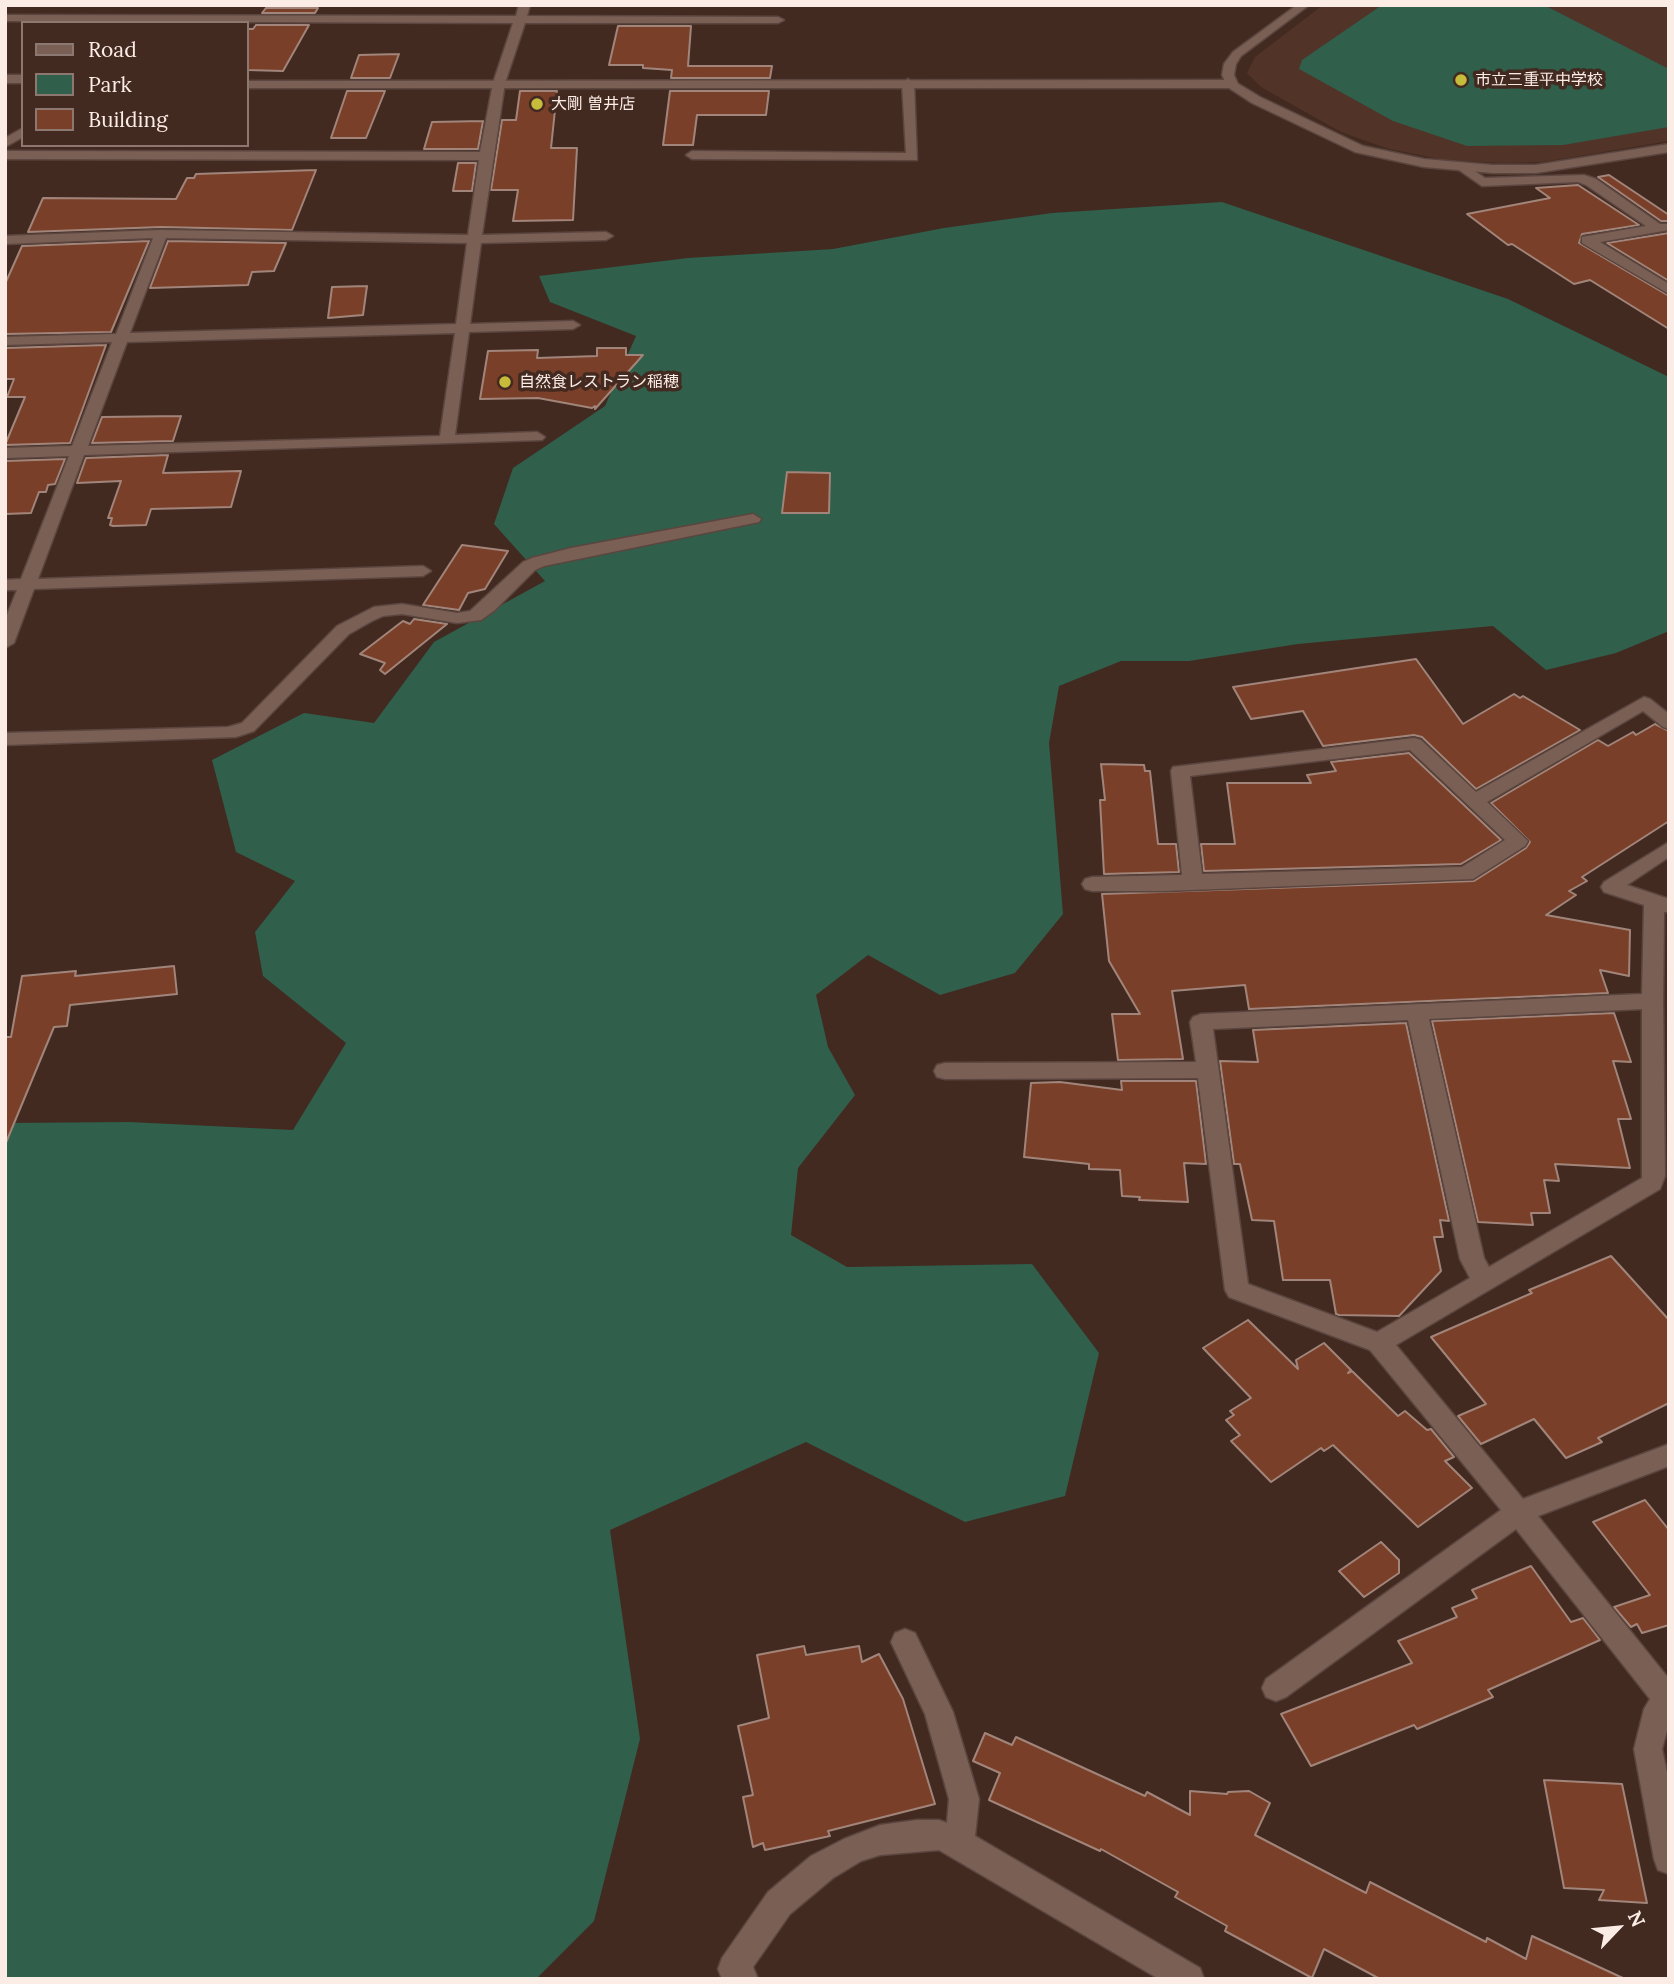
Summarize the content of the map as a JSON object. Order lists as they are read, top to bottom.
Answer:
{
  "places": ["市立三重平中学校", "大剛 曽井店", "自然食レストラン稲穂"],
  "legend": ["Road", "Park", "Building"],
  "north": "top right"
}
